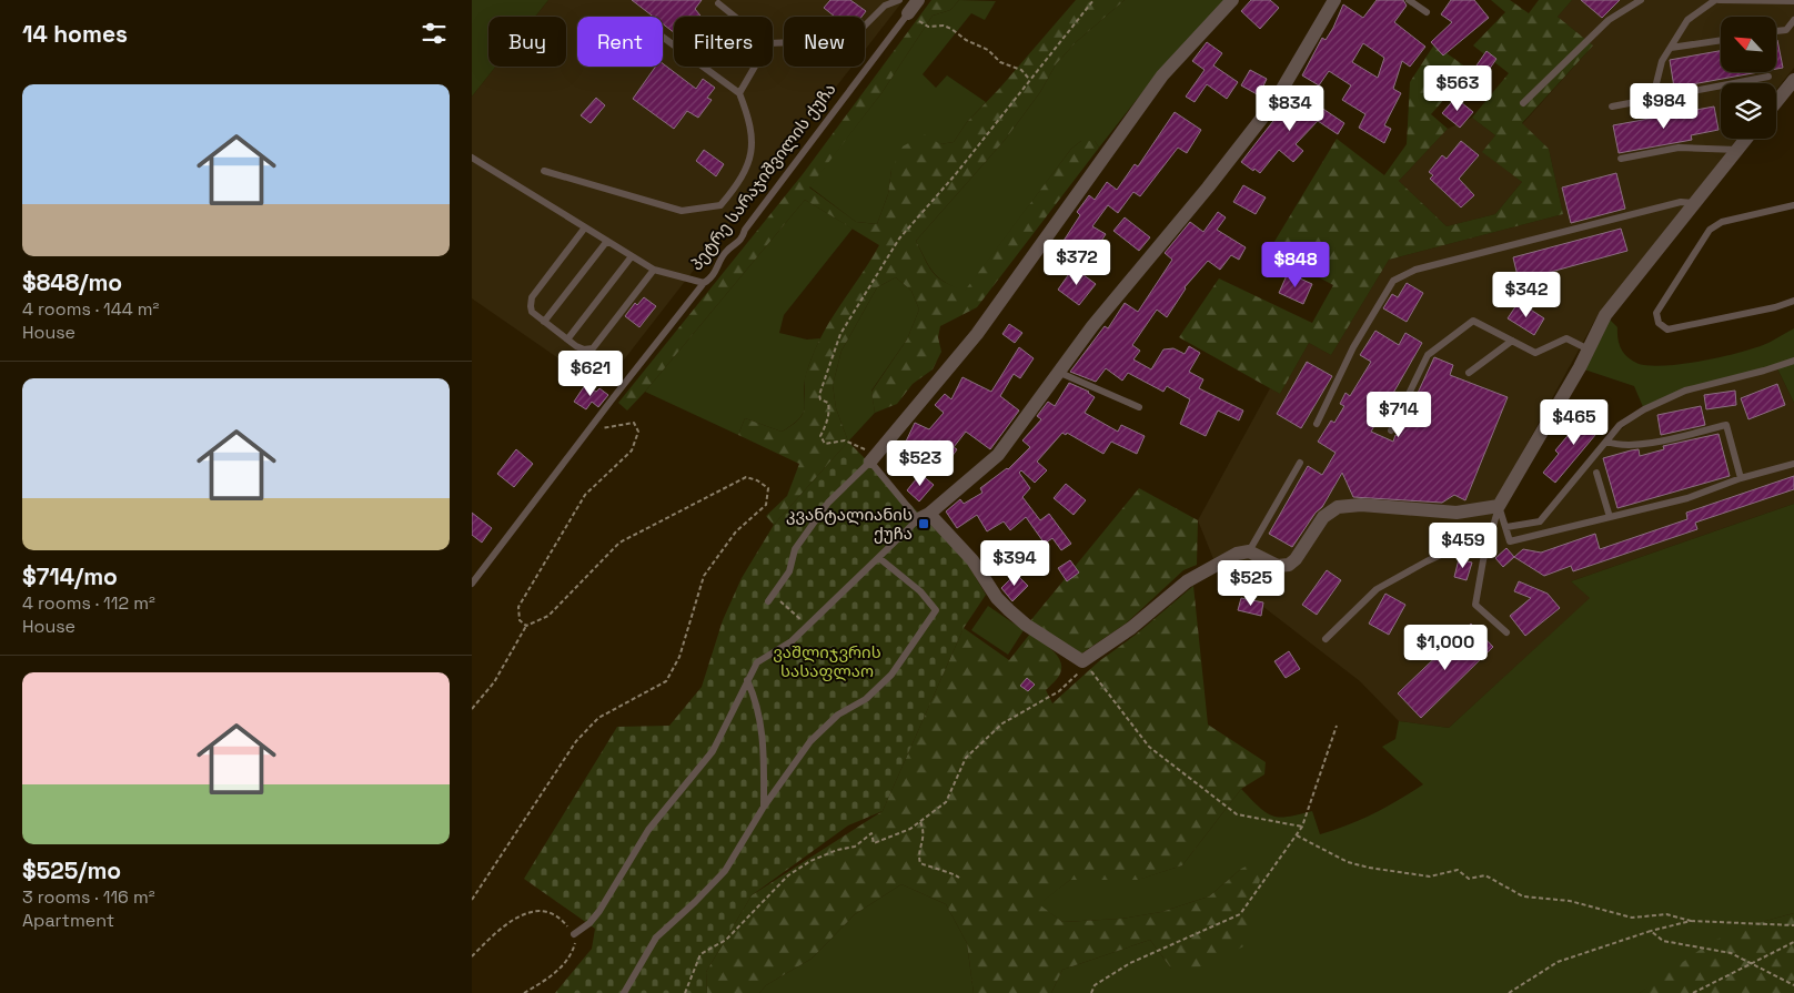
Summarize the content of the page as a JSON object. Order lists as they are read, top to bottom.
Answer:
{
  "streets": {
    "street": ["პეტრე სარაჯიშვილის ქუჩა"]
  },
  "parks": ["ვაშლიჯვრის სასაფლაო"],
  "places": {
    "transit": ["კვანტალიანის ქუჩა"]
  },
  "north": "top left",
  "page": {
    "heading": "14 homes",
    "chip": [
      "Buy",
      "Rent",
      "Filters",
      "New"
    ],
    "price": [
      "$563",
      "$984",
      "$834",
      "$372",
      "$848",
      "$342",
      "$621",
      "$714",
      "$465",
      "$523",
      "$459",
      "$394",
      "$525",
      "$1,000"
    ],
    "list": [
      {
        "name": "$848/mo",
        "note": "4 rooms · 144 m² · House"
      },
      {
        "name": "$714/mo",
        "note": "4 rooms · 112 m² · House"
      },
      {
        "name": "$525/mo",
        "note": "3 rooms · 116 m² · Apartment"
      }
    ]
  }
}
